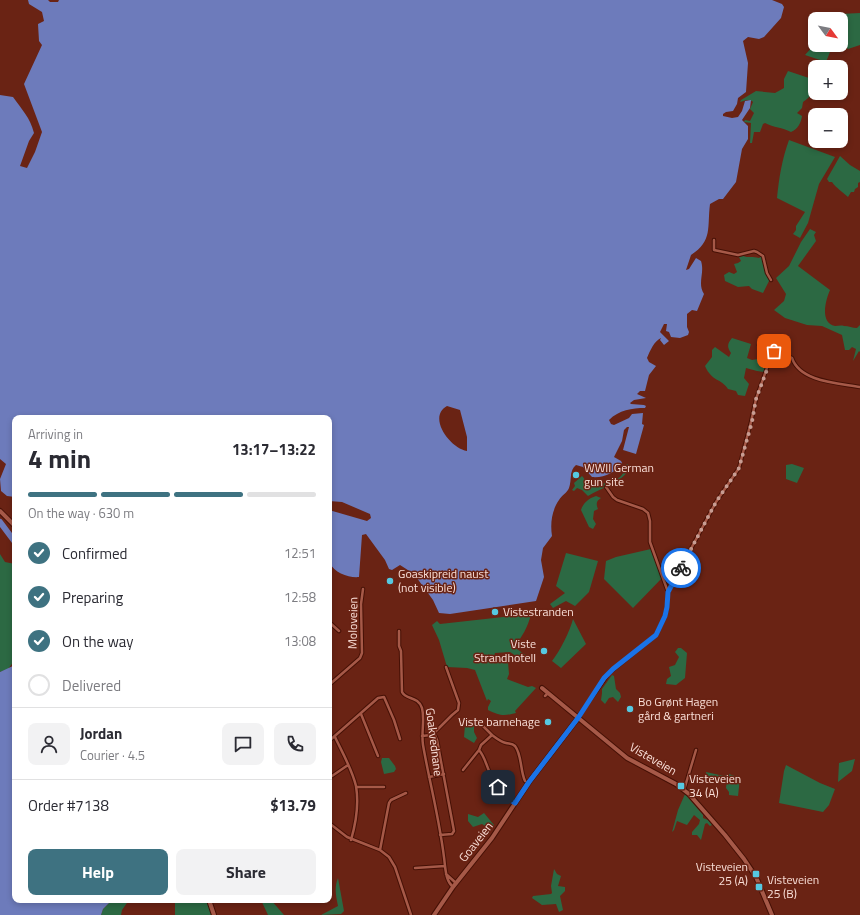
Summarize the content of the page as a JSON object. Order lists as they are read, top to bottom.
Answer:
{
  "streets": {
    "main road": ["Visteveien", "Goaveien"],
    "street": ["Moloveien", "Goakvednane"]
  },
  "crossings": [
    ["Goakvednane", "Goaveien"],
    ["Visteveien", "Goaveien"]
  ],
  "places": {
    "other": [
      "WWII German gun site",
      "Goaskipreid naust (not visible)",
      "Vistestranden",
      "Viste Strandhotell",
      "Bo Grønt Hagen gård & gartneri",
      "Viste barnehage"
    ],
    "transit": ["Visteveien 34 (A)", "Visteveien 25 (A)", "Visteveien 25 (B)"]
  },
  "north": "bottom right",
  "page": {
    "map_buttons": ["+", "−"],
    "heading": ["4 min", "Arriving in", "13:17–13:22"],
    "panel": [
      "Jordan",
      "Courier · 4.5",
      "Order #7138",
      "$13.79"
    ],
    "bar": "On the way · 630 m",
    "list": [
      ["Confirmed", "12:51"],
      ["Preparing", "12:58"],
      ["On the way", "13:08"],
      "Delivered"
    ],
    "buttons": ["Help", "Share"]
  }
}
